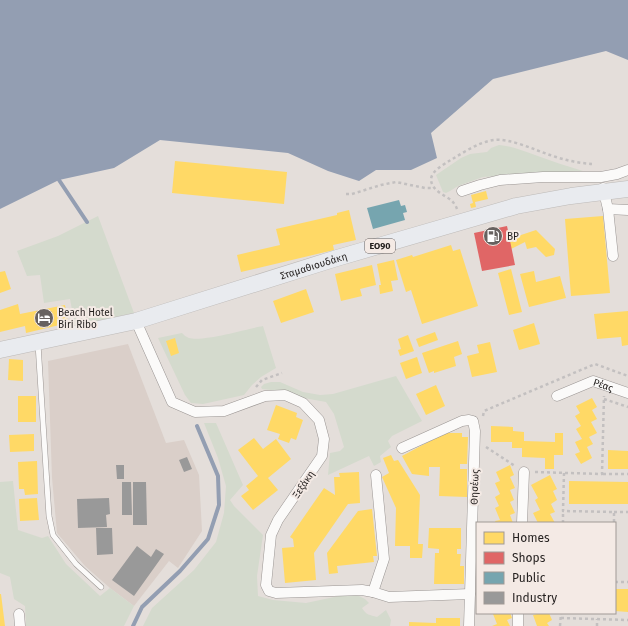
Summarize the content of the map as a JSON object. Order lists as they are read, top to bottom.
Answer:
{
  "streets": {
    "main road": ["ΕΟ90", "Σταμαθιουδάκη"],
    "street": ["Ρέας", "Ξεξάκη", "Θησέως"]
  },
  "crossings": [
    ["Σταμαθιουδάκη", "Ξεξάκη"],
    ["Ξεξάκη", "Θησέως"]
  ],
  "places": {
    "fuel station": ["BP"],
    "hotel": ["Beach Hotel Biri Ribo"]
  },
  "legend": [
    "Homes",
    "Shops",
    "Public",
    "Industry"
  ]
}
